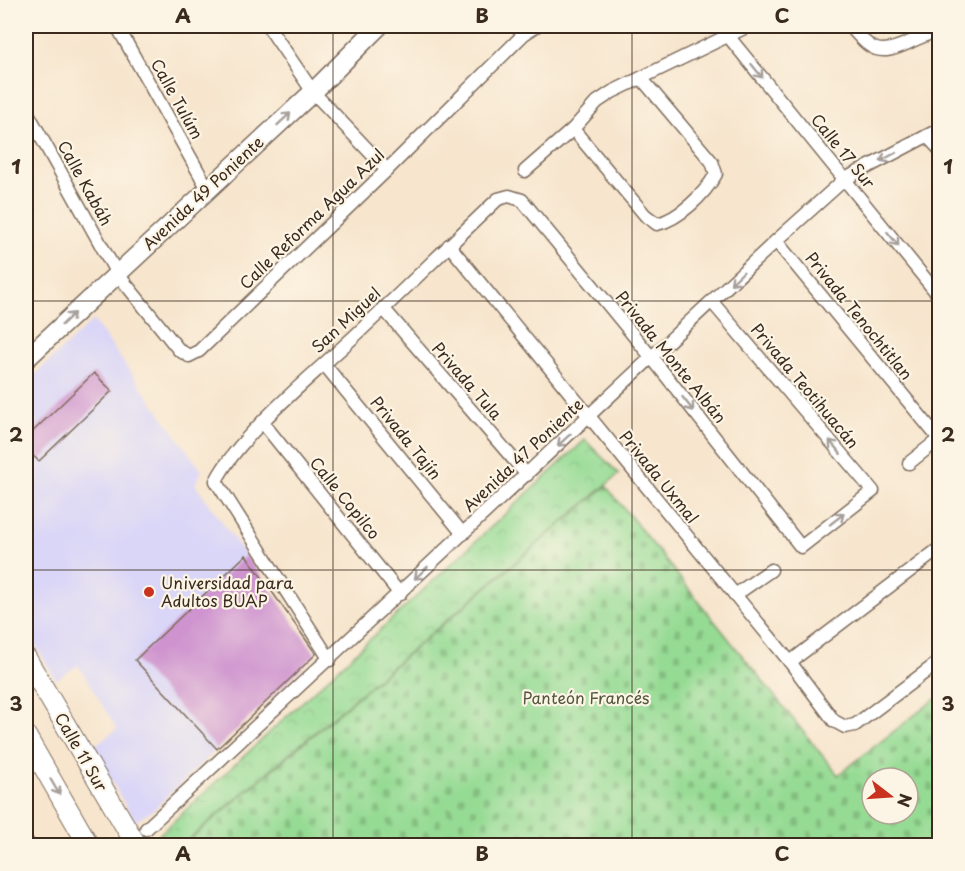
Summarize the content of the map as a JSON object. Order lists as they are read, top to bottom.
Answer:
{
  "streets": {
    "main road": ["Avenida 49 Poniente", "Calle 11 Sur"],
    "street": [
      "Calle Tulúm",
      "Calle 17 Sur",
      "Calle Kabáh",
      "Calle Reforma Agua Azul",
      "Privada Tenochtitlan",
      "San Miguel",
      "Privada Monte Albán",
      "Privada Tula",
      "Privada Teotihuacán",
      "Privada Tajín",
      "Avenida 47 Poniente",
      "Privada Uxmal",
      "Calle Copilco"
    ]
  },
  "crossings": [
    ["Calle Tulúm", "Avenida 49 Poniente"],
    ["Calle 17 Sur", "Avenida 47 Poniente"],
    ["Calle Kabáh", "Avenida 49 Poniente"],
    ["Calle Kabáh", "Calle Reforma Agua Azul"],
    ["Avenida 49 Poniente", "Calle Reforma Agua Azul"],
    ["Privada Tenochtitlan", "Avenida 47 Poniente"],
    ["San Miguel", "Privada Monte Albán"],
    ["San Miguel", "Privada Tula"],
    ["San Miguel", "Privada Tajín"],
    ["San Miguel", "Avenida 47 Poniente"],
    ["San Miguel", "Privada Uxmal"],
    ["San Miguel", "Calle Copilco"],
    ["Privada Monte Albán", "Privada Teotihuacán"],
    ["Privada Monte Albán", "Avenida 47 Poniente"],
    ["Privada Tula", "Avenida 47 Poniente"],
    ["Privada Teotihuacán", "Avenida 47 Poniente"],
    ["Privada Tajín", "Avenida 47 Poniente"],
    ["Avenida 47 Poniente", "Privada Uxmal"],
    ["Avenida 47 Poniente", "Calle Copilco"],
    ["Avenida 47 Poniente", "Calle 11 Sur"]
  ],
  "one_way": ["Calle 17 Sur", "Avenida 49 Poniente", "Privada Monte Albán"],
  "parks": ["Panteón Francés"],
  "places": ["Universidad para Adultos BUAP"],
  "north": "right",
  "grid": {
    "columns": ["A", "B", "C"],
    "rows": ["1", "2", "3"]
  }
}
